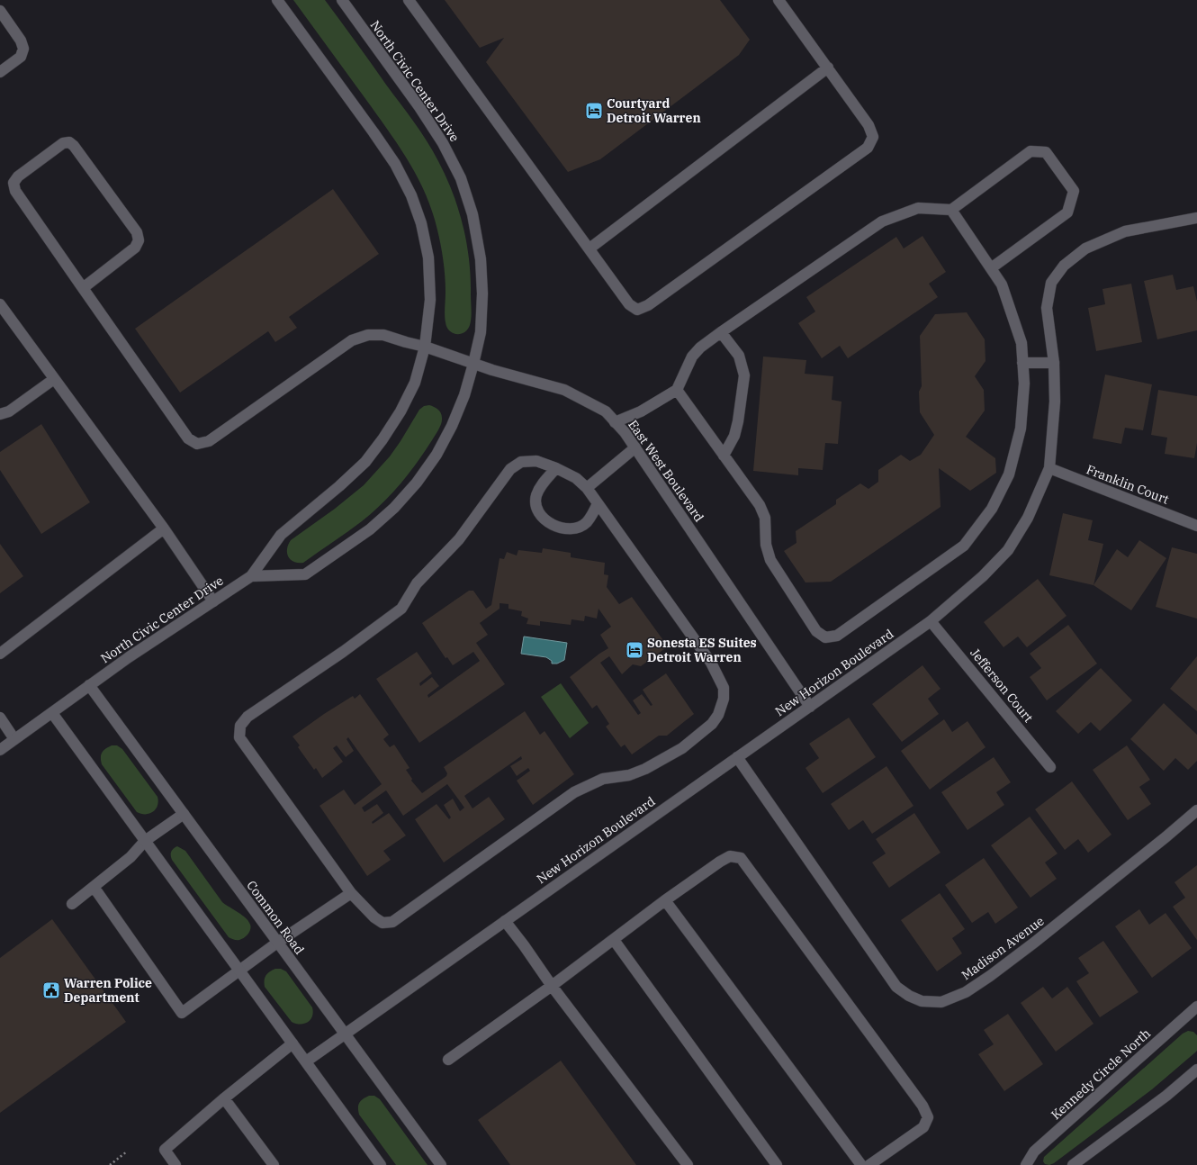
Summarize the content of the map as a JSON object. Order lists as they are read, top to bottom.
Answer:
{
  "streets": {
    "street": [
      "North Civic Center Drive",
      "East West Boulevard",
      "Franklin Court",
      "New Horizon Boulevard",
      "Jefferson Court",
      "Common Road",
      "Madison Avenue",
      "Kennedy Circle North"
    ]
  },
  "crossings": [
    ["North Civic Center Drive", "East West Boulevard"],
    ["North Civic Center Drive", "Common Road"],
    ["East West Boulevard", "New Horizon Boulevard"],
    ["Franklin Court", "New Horizon Boulevard"],
    ["New Horizon Boulevard", "Jefferson Court"],
    ["New Horizon Boulevard", "Common Road"],
    ["New Horizon Boulevard", "Madison Avenue"]
  ],
  "places": {
    "hotel": ["Courtyard Detroit Warren", "Sonesta ES Suites Detroit Warren"],
    "public building": ["Warren Police Department"]
  }
}
